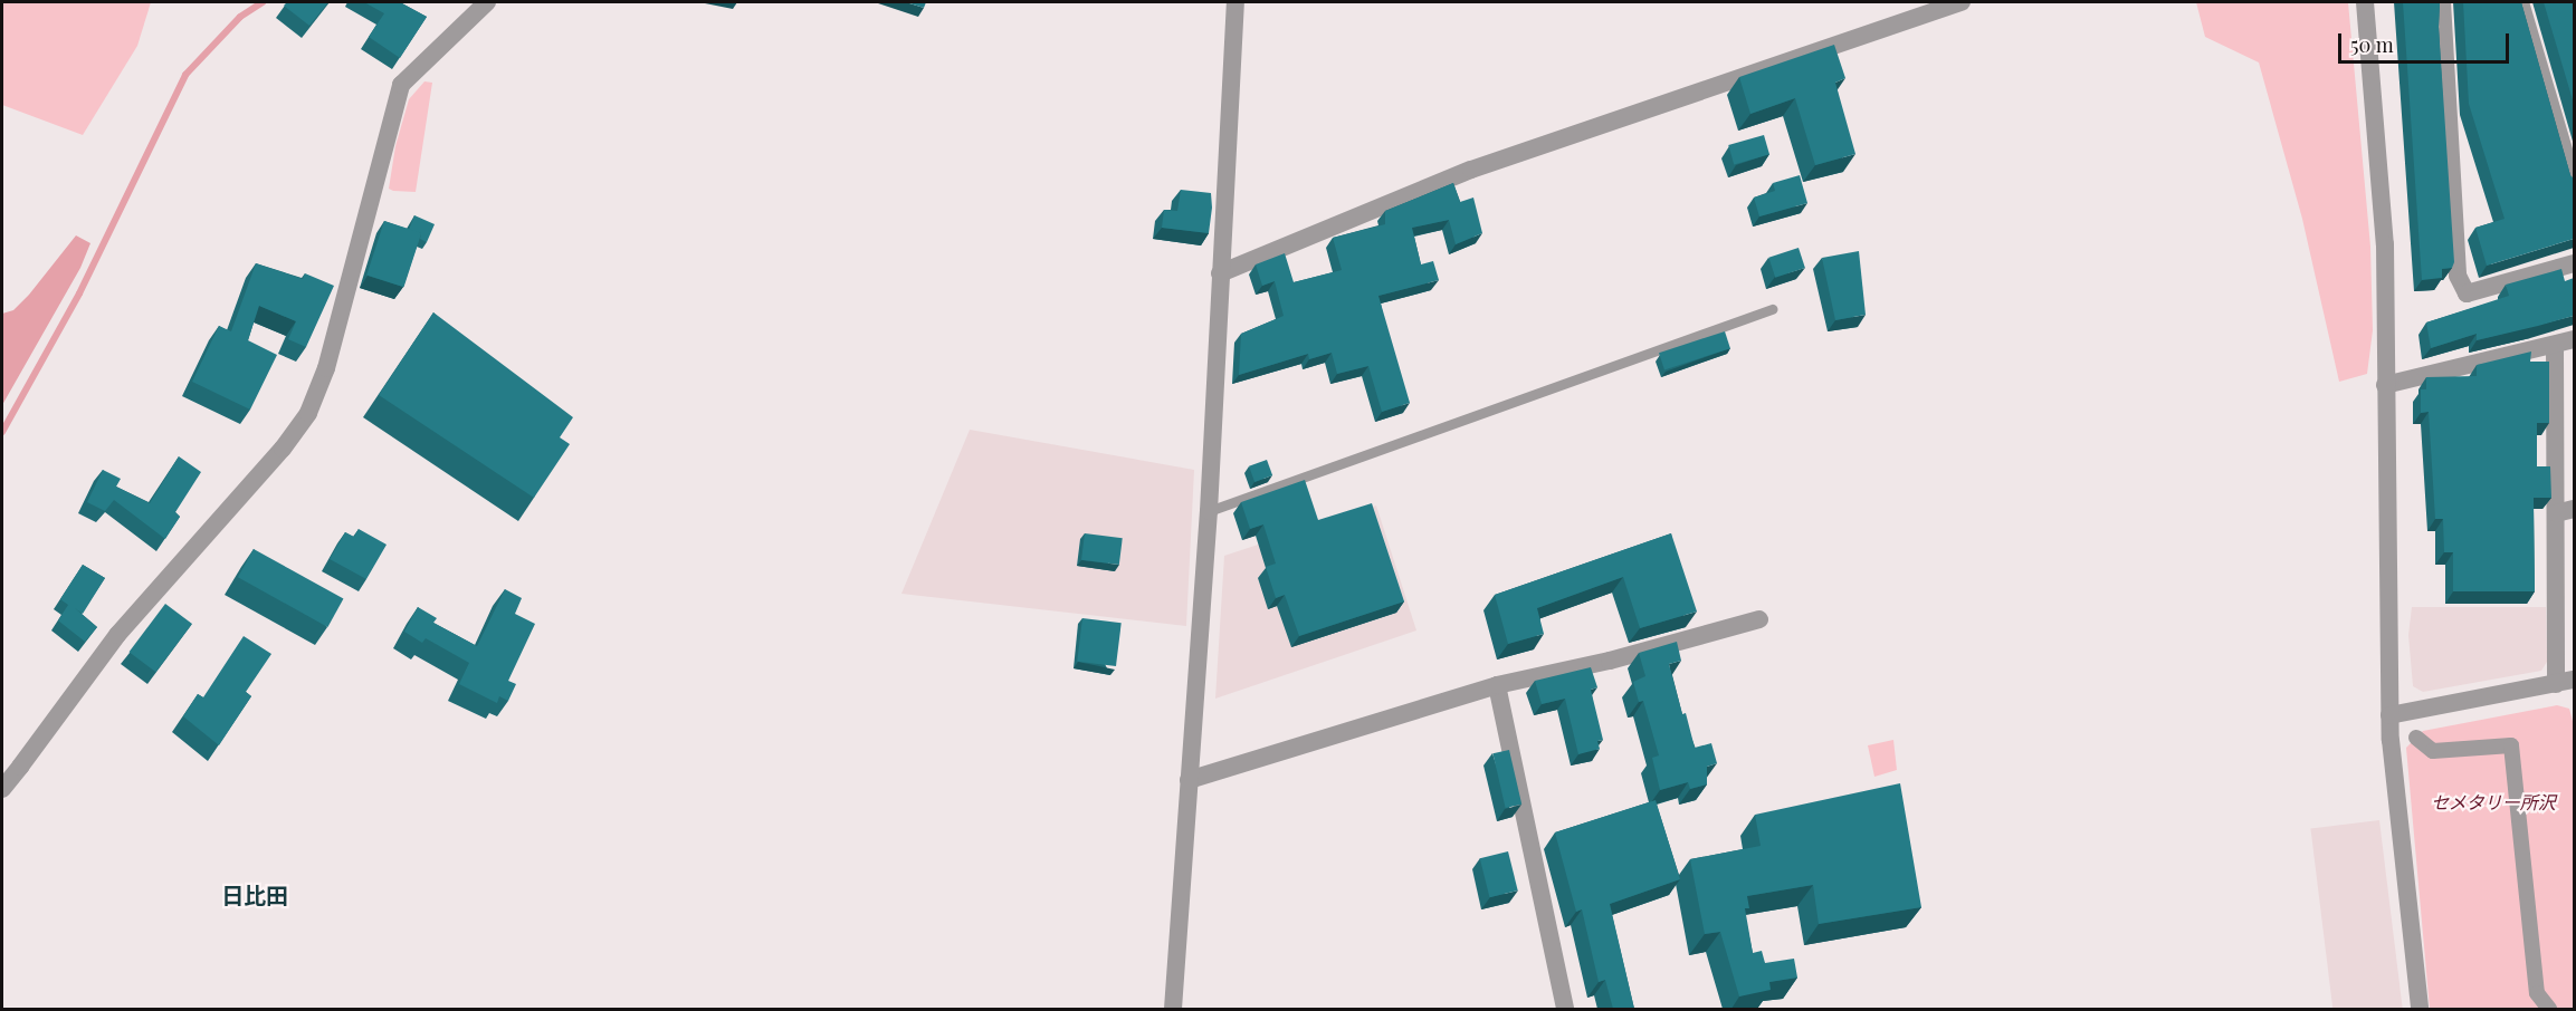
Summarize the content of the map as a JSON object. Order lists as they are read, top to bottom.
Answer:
{
  "districts": ["日比田"],
  "parks": ["セメタリー所沢"],
  "scale_bar": "50 m"
}
